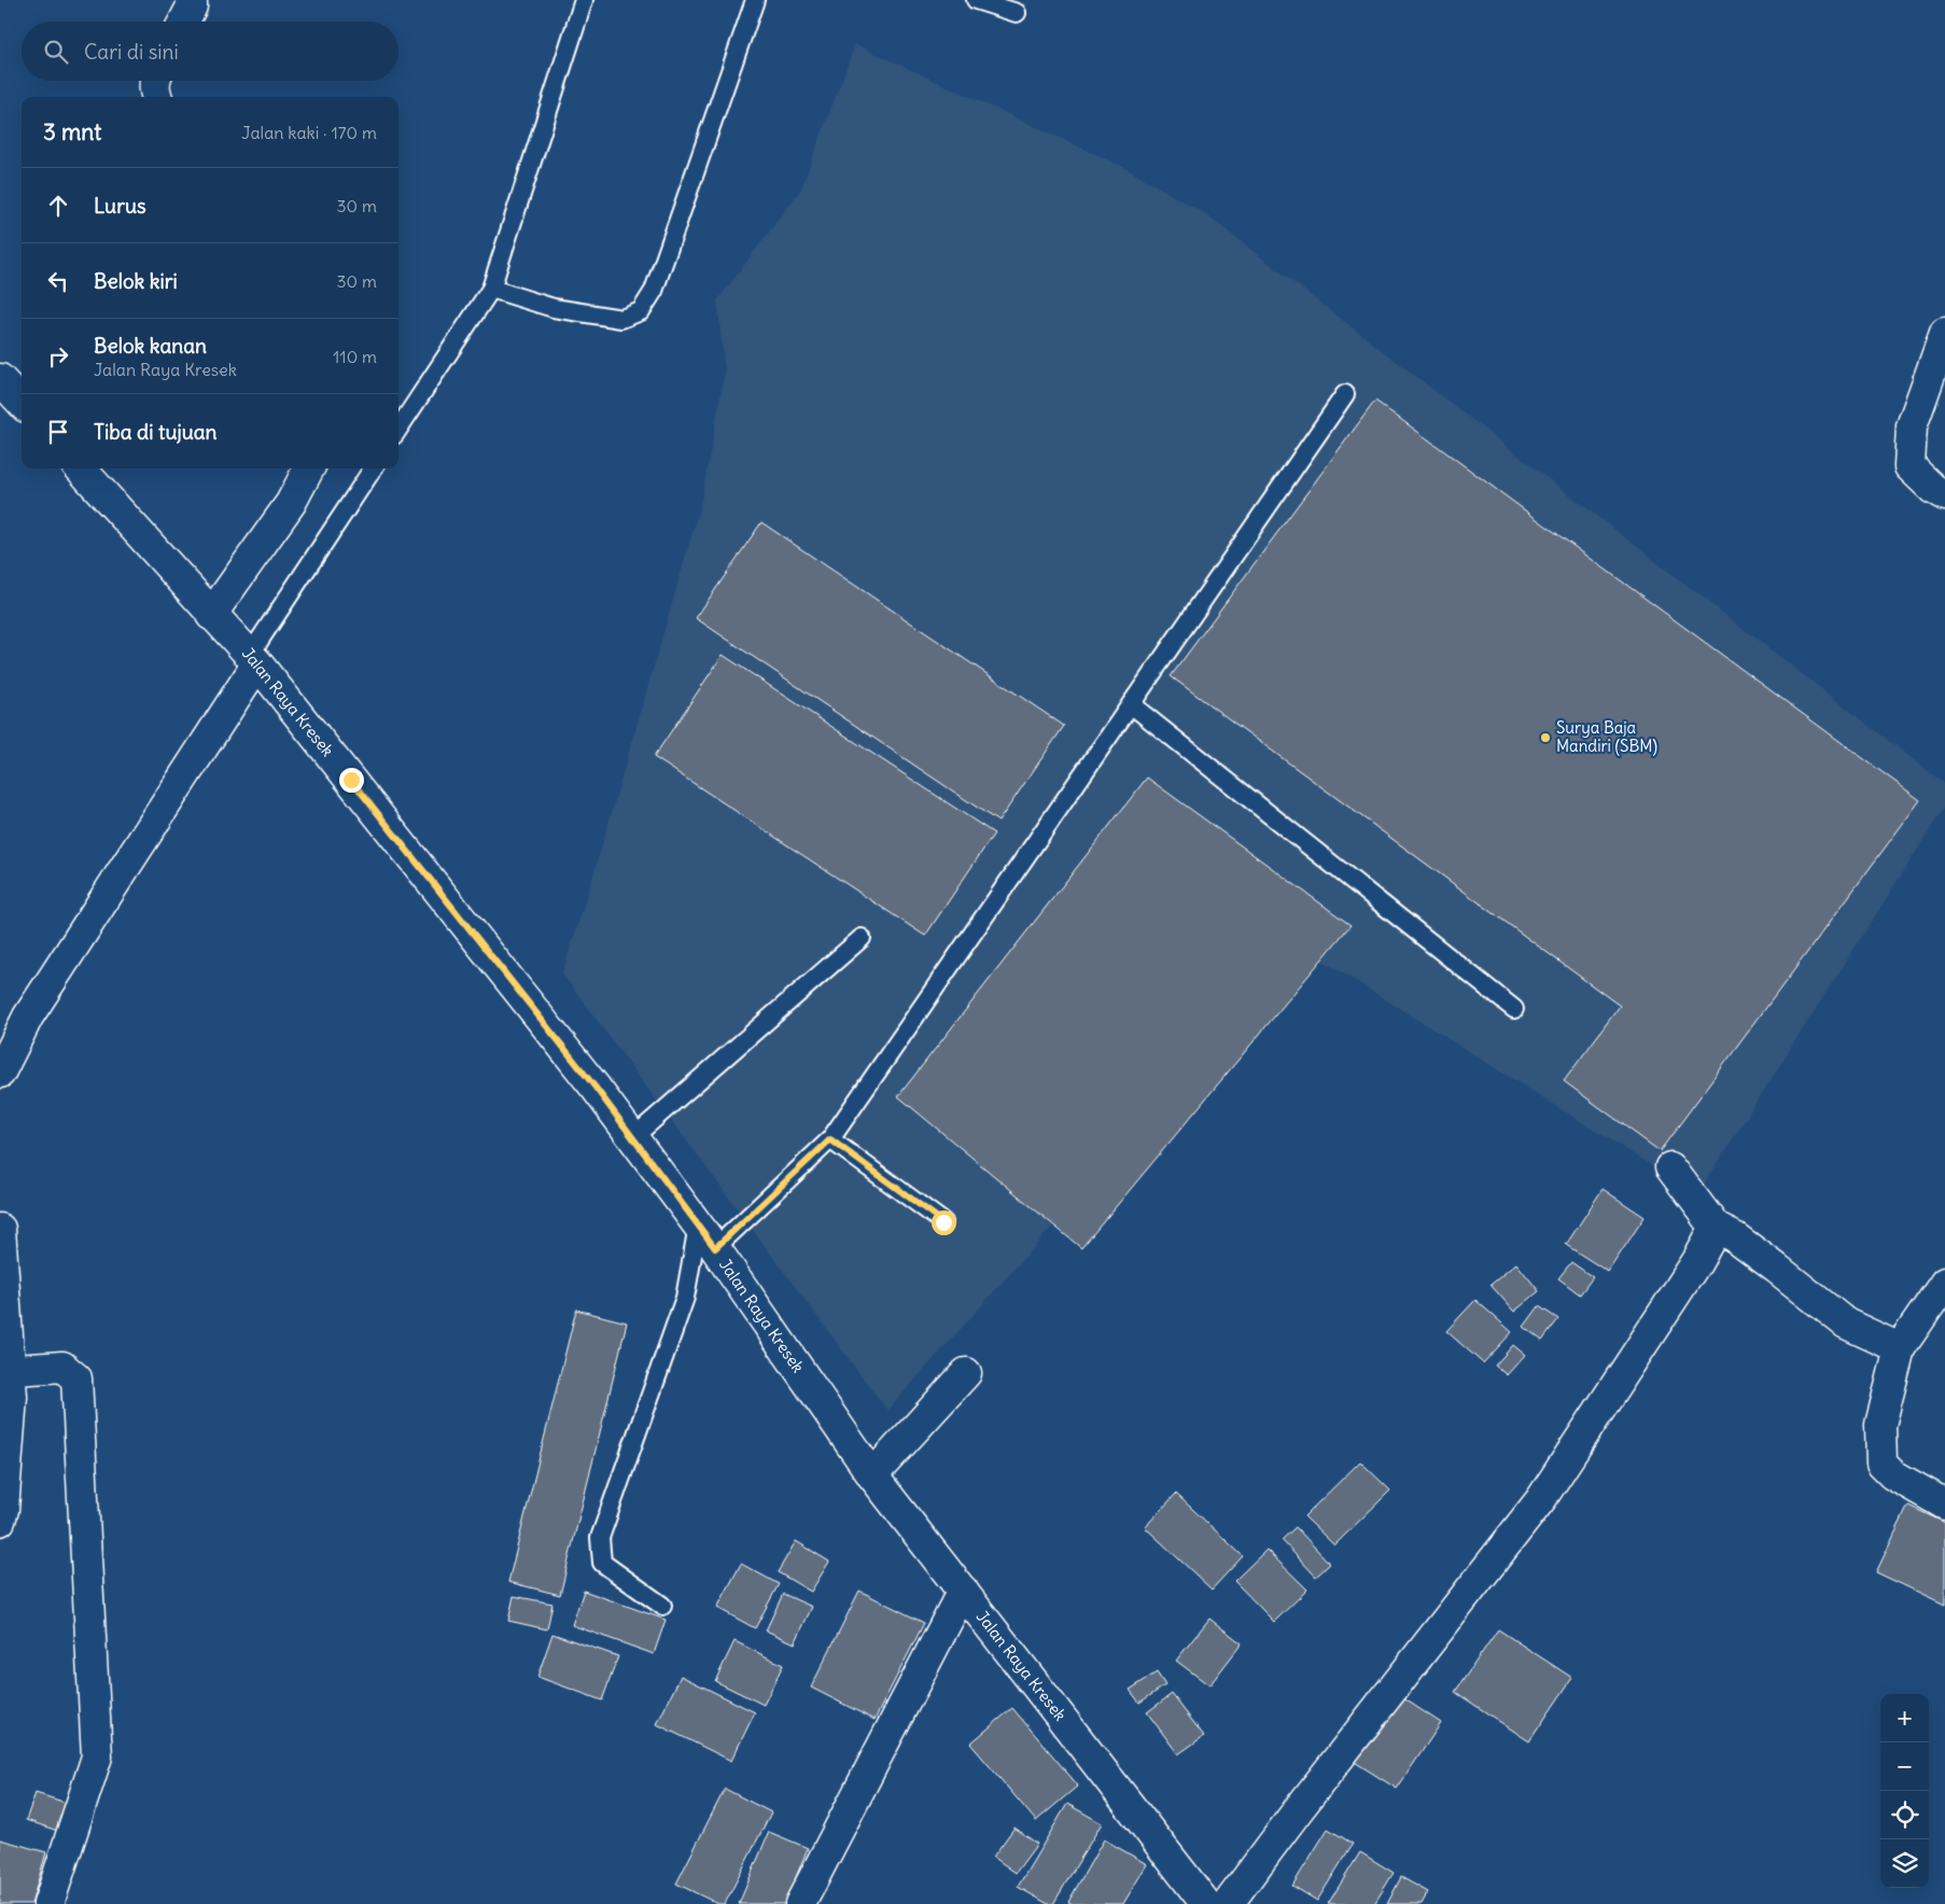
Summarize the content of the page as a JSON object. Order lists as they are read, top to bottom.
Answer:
{
  "streets": {
    "street": ["Jalan Raya Kresek"]
  },
  "places": ["Surya Baja Mandiri (SBM)"],
  "page": {
    "search": "Cari di sini",
    "heading": ["3 mnt", "Jalan kaki · 170 m"],
    "list": [
      ["Lurus", "30 m"],
      ["Belok kiri", "30 m"],
      ["Belok kanan", "Jalan Raya Kresek", "110 m"],
      "Tiba di tujuan"
    ],
    "map_buttons": ["+", "−"]
  }
}
